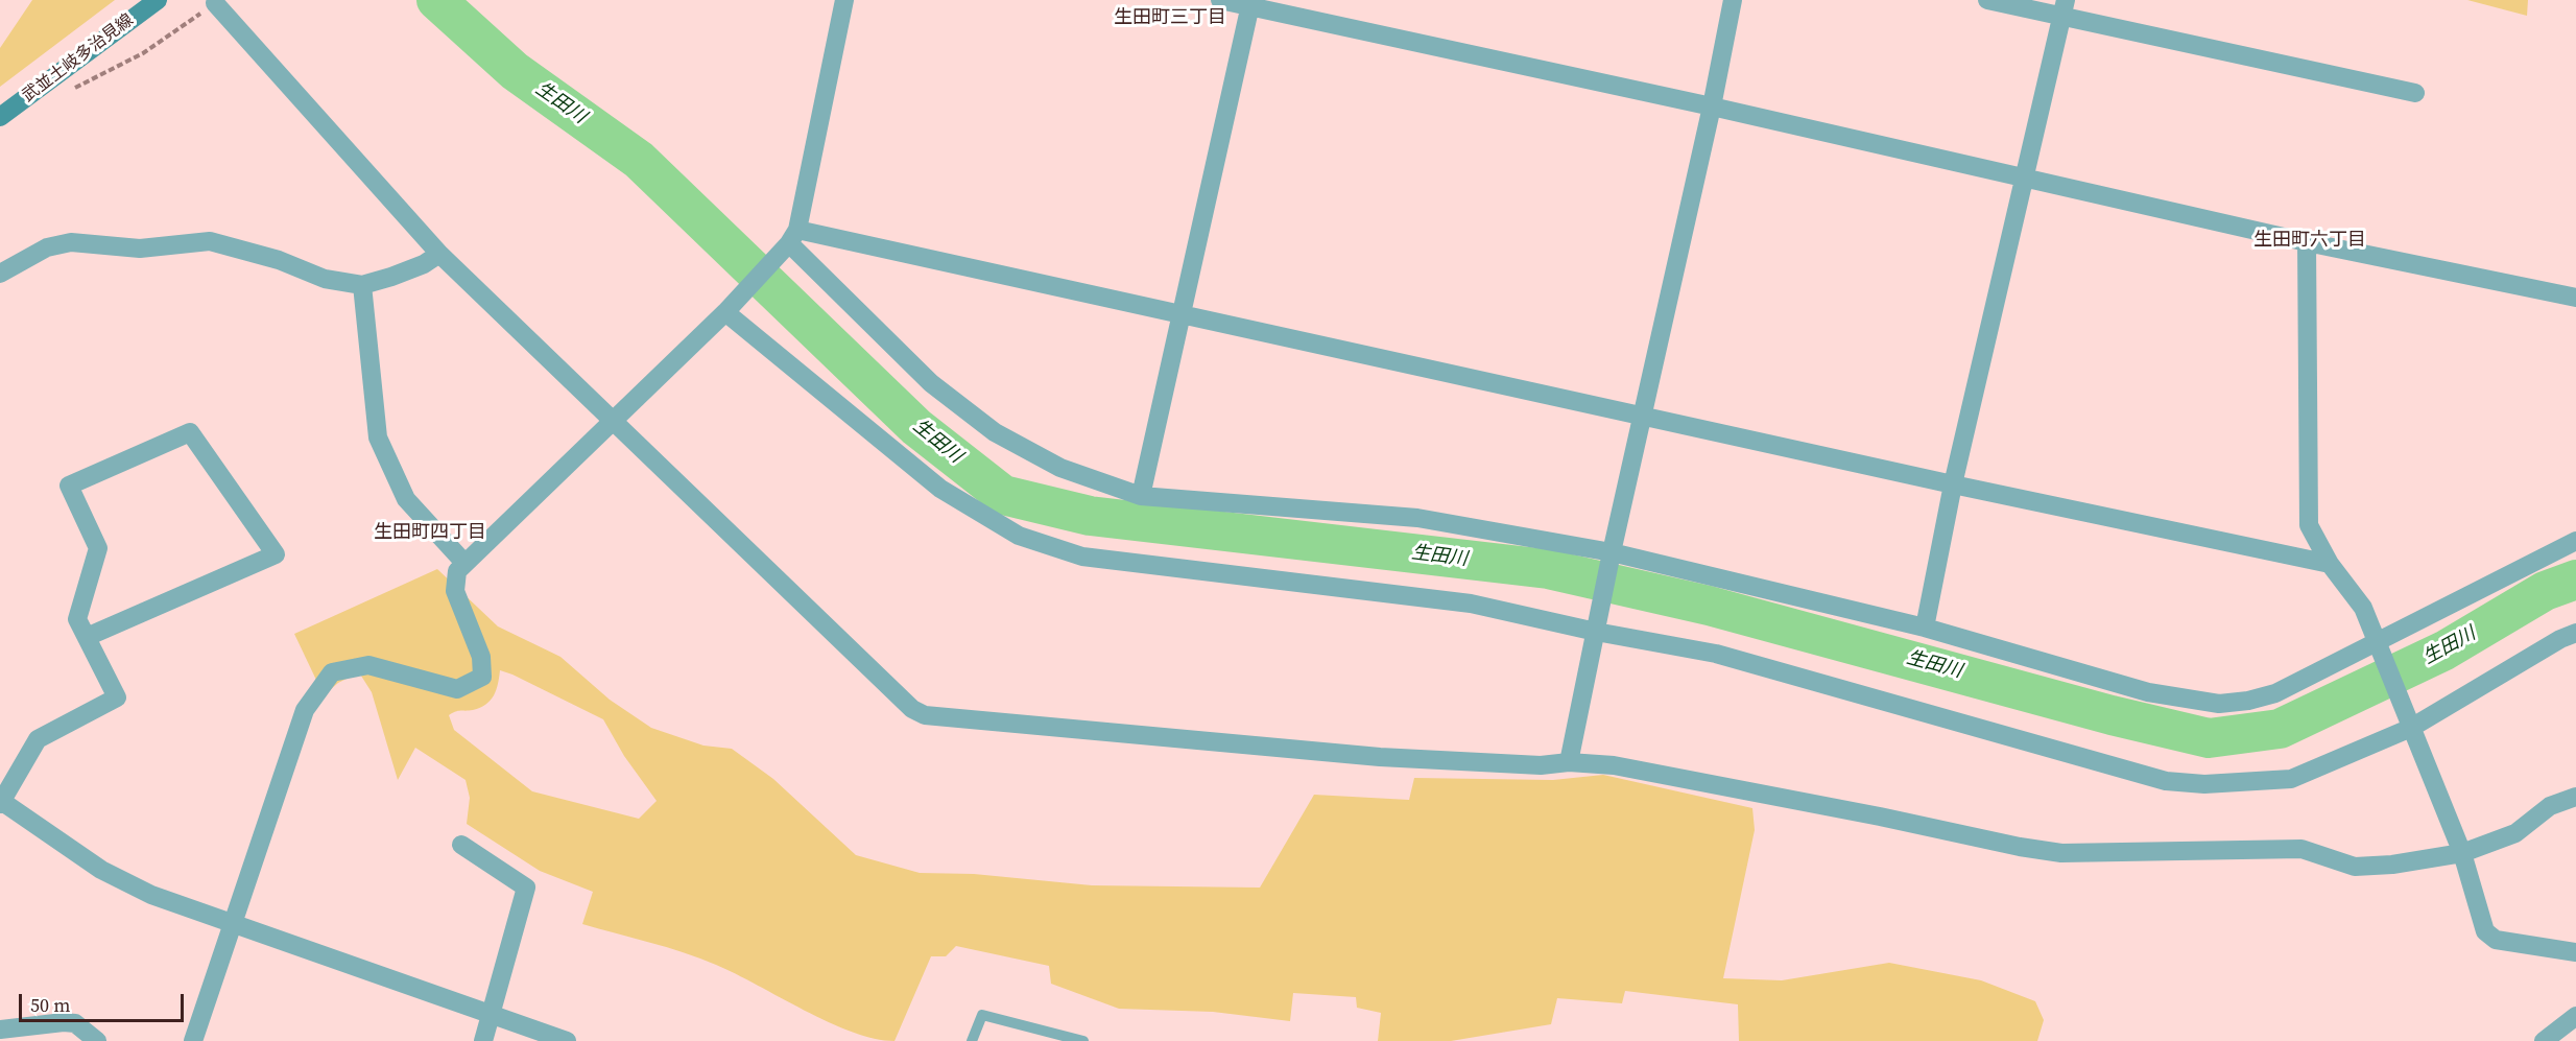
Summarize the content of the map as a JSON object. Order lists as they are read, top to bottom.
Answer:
{
  "streets": {
    "main road": ["武並土岐多治見線"]
  },
  "districts": ["生田町三丁目", "生田町六丁目", "生田町四丁目"],
  "water": ["生田川"],
  "scale_bar": "50 m"
}
